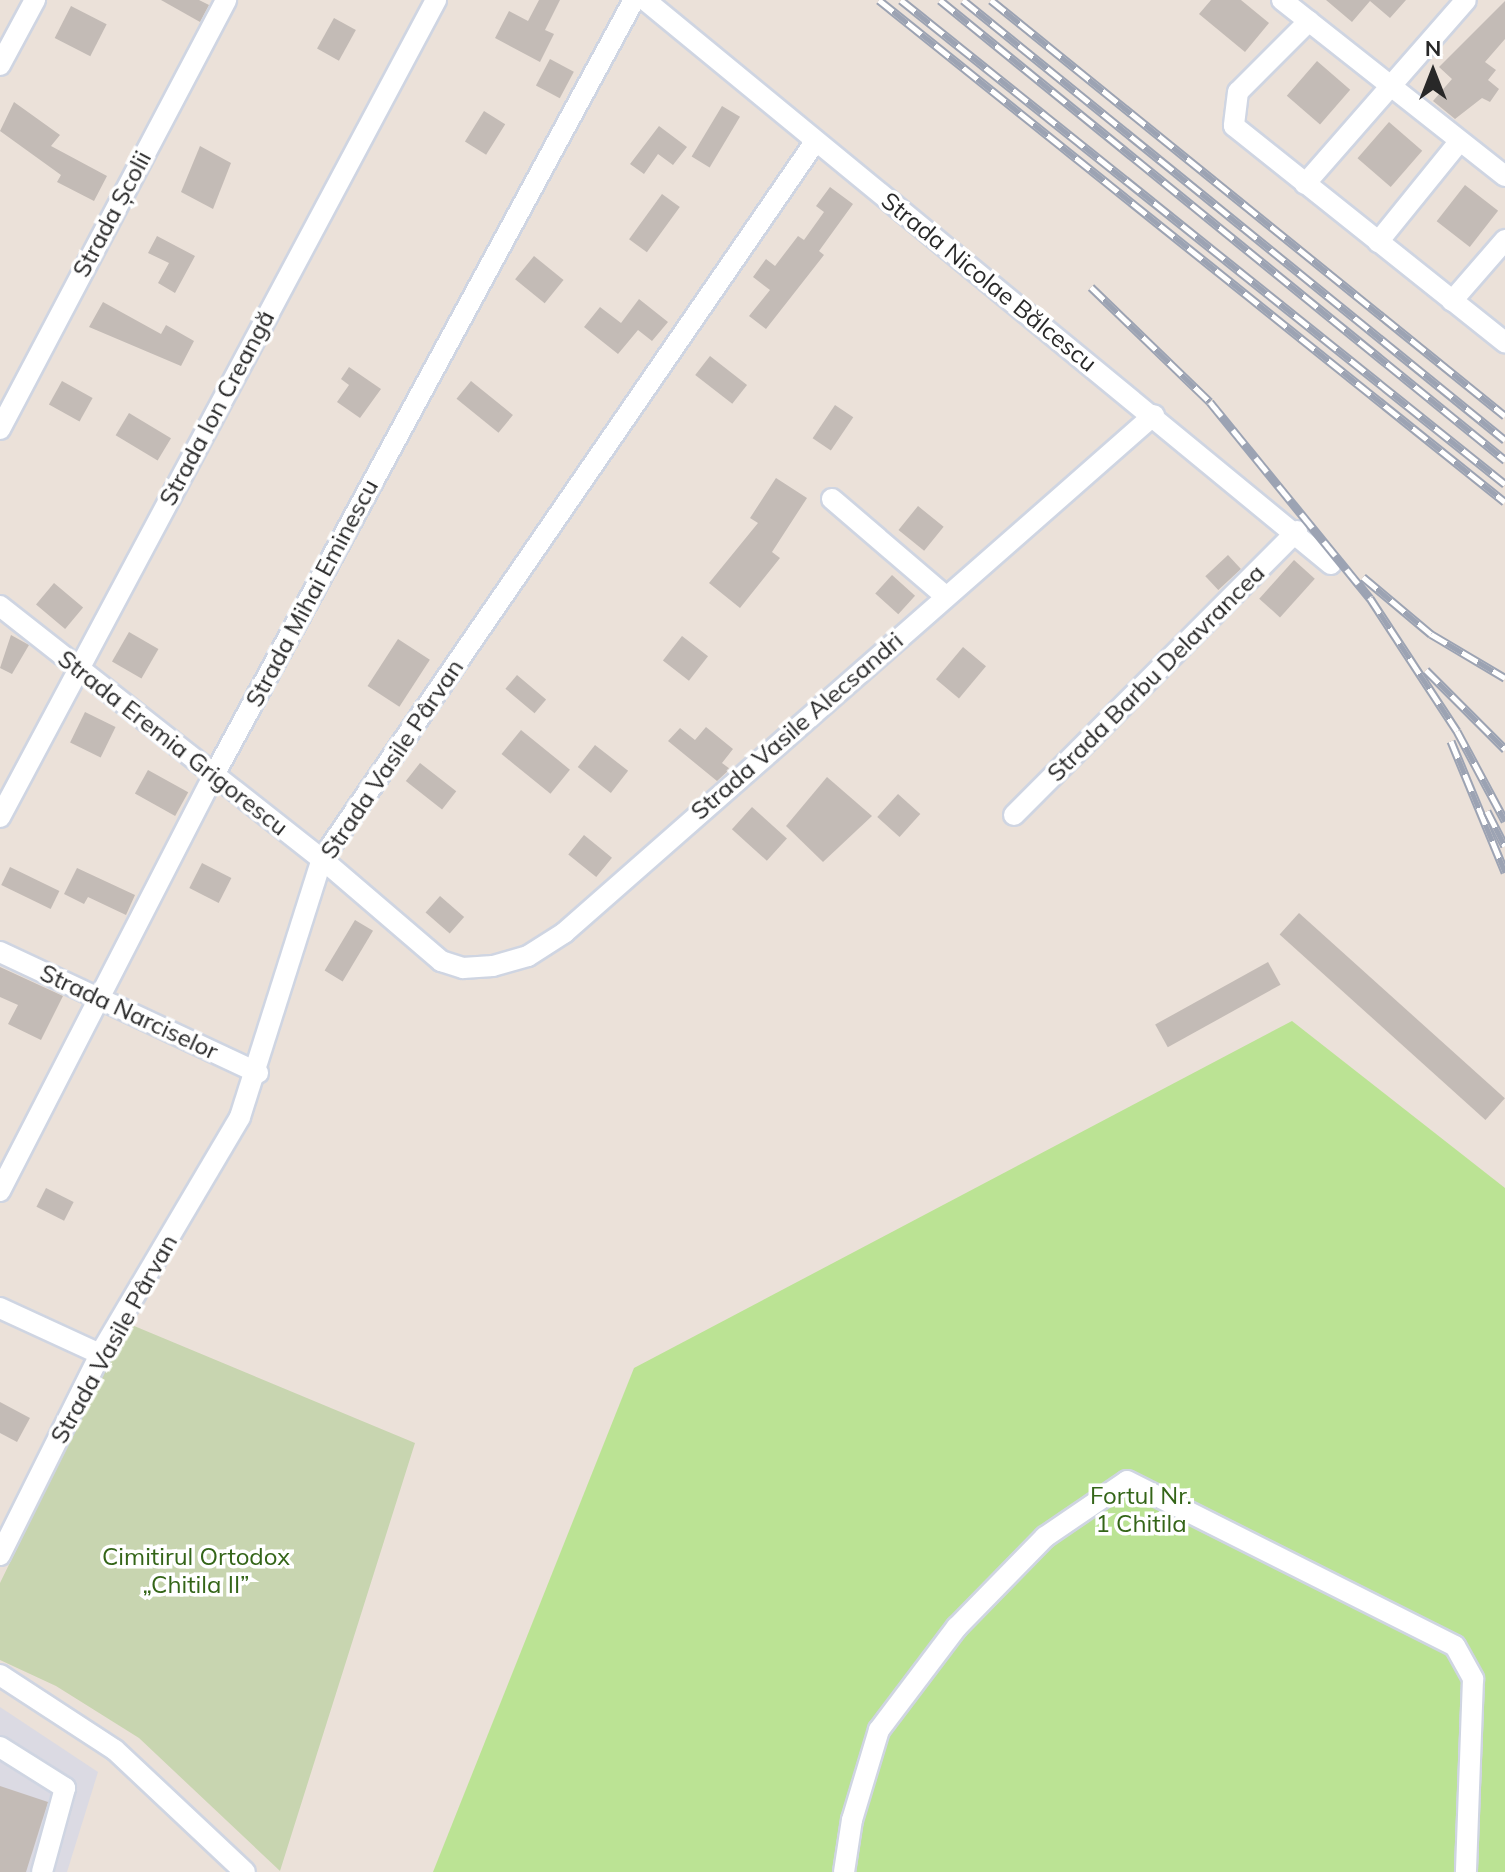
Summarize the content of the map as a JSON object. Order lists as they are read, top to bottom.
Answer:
{
  "streets": {
    "street": [
      "Strada Școlii",
      "Strada Nicolae Bălcescu",
      "Strada Ion Creangă",
      "Strada Mihai Eminescu",
      "Strada Barbu Delavrancea",
      "Strada Vasile Alecsandri",
      "Strada Eremia Grigorescu",
      "Strada Vasile Pârvan",
      "Strada Narciselor"
    ]
  },
  "crossings": [
    ["Strada Nicolae Bălcescu", "Strada Barbu Delavrancea"],
    ["Strada Nicolae Bălcescu", "Strada Vasile Alecsandri"],
    ["Strada Nicolae Bălcescu", "Strada Vasile Pârvan"],
    ["Strada Ion Creangă", "Strada Eremia Grigorescu"],
    ["Strada Mihai Eminescu", "Strada Eremia Grigorescu"],
    ["Strada Mihai Eminescu", "Strada Narciselor"],
    ["Strada Vasile Alecsandri", "Strada Eremia Grigorescu"],
    ["Strada Eremia Grigorescu", "Strada Vasile Pârvan"],
    ["Strada Vasile Pârvan", "Strada Narciselor"]
  ],
  "parks": ["Fortul Nr. 1 Chitila", "Cimitirul Ortodox „Chitila II”"],
  "north": "top"
}
